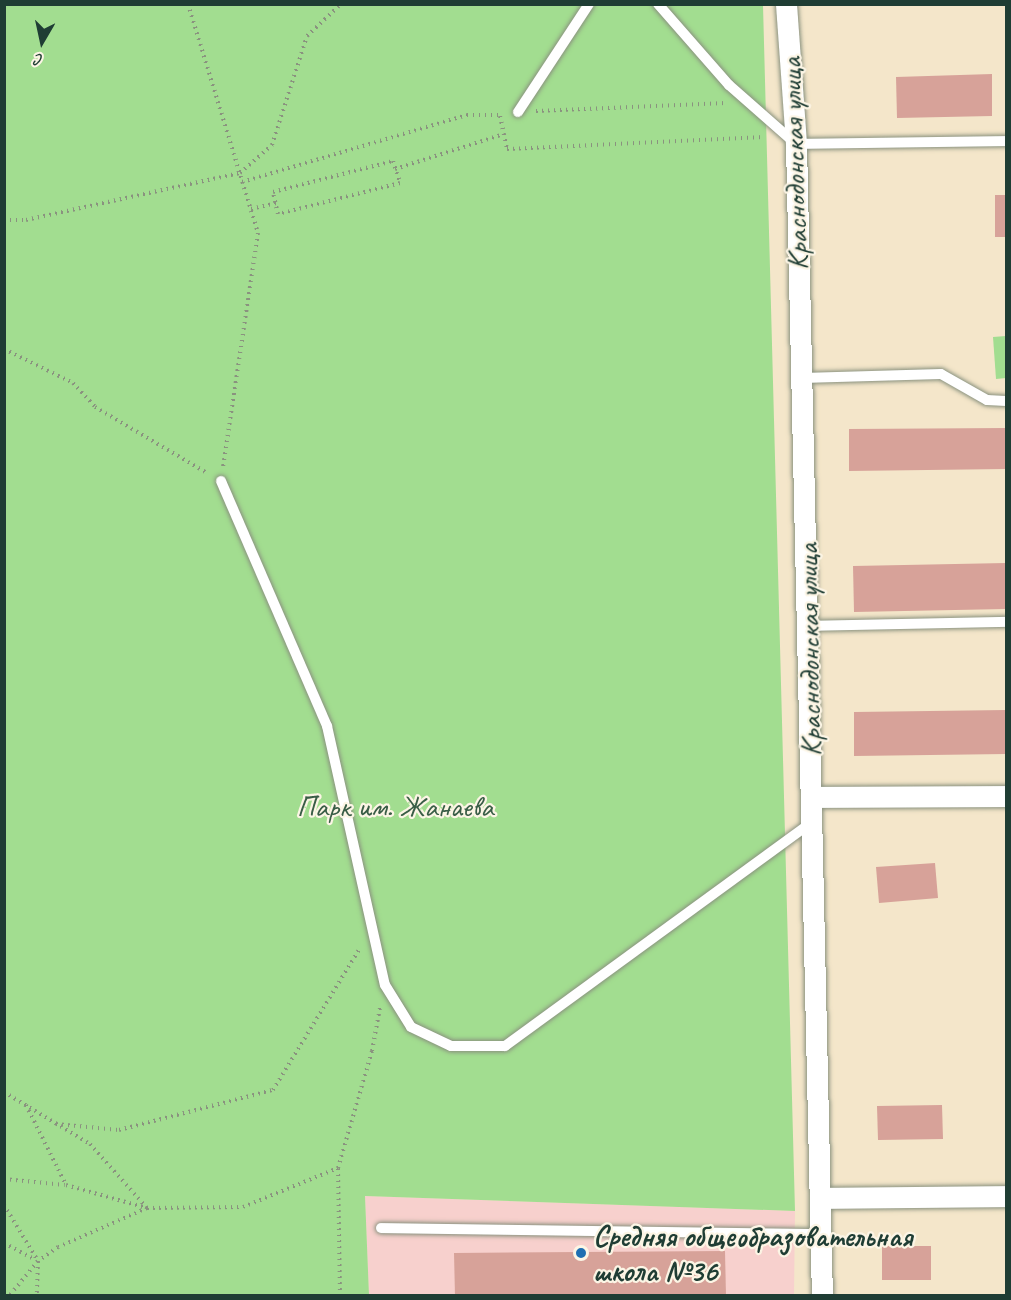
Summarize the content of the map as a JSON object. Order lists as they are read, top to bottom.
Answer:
{
  "streets": {
    "street": ["Краснодонская улица"]
  },
  "parks": ["Парк им. Жанаева"],
  "places": ["Средняя общеобразовательная школа №36"],
  "north": "bottom"
}
